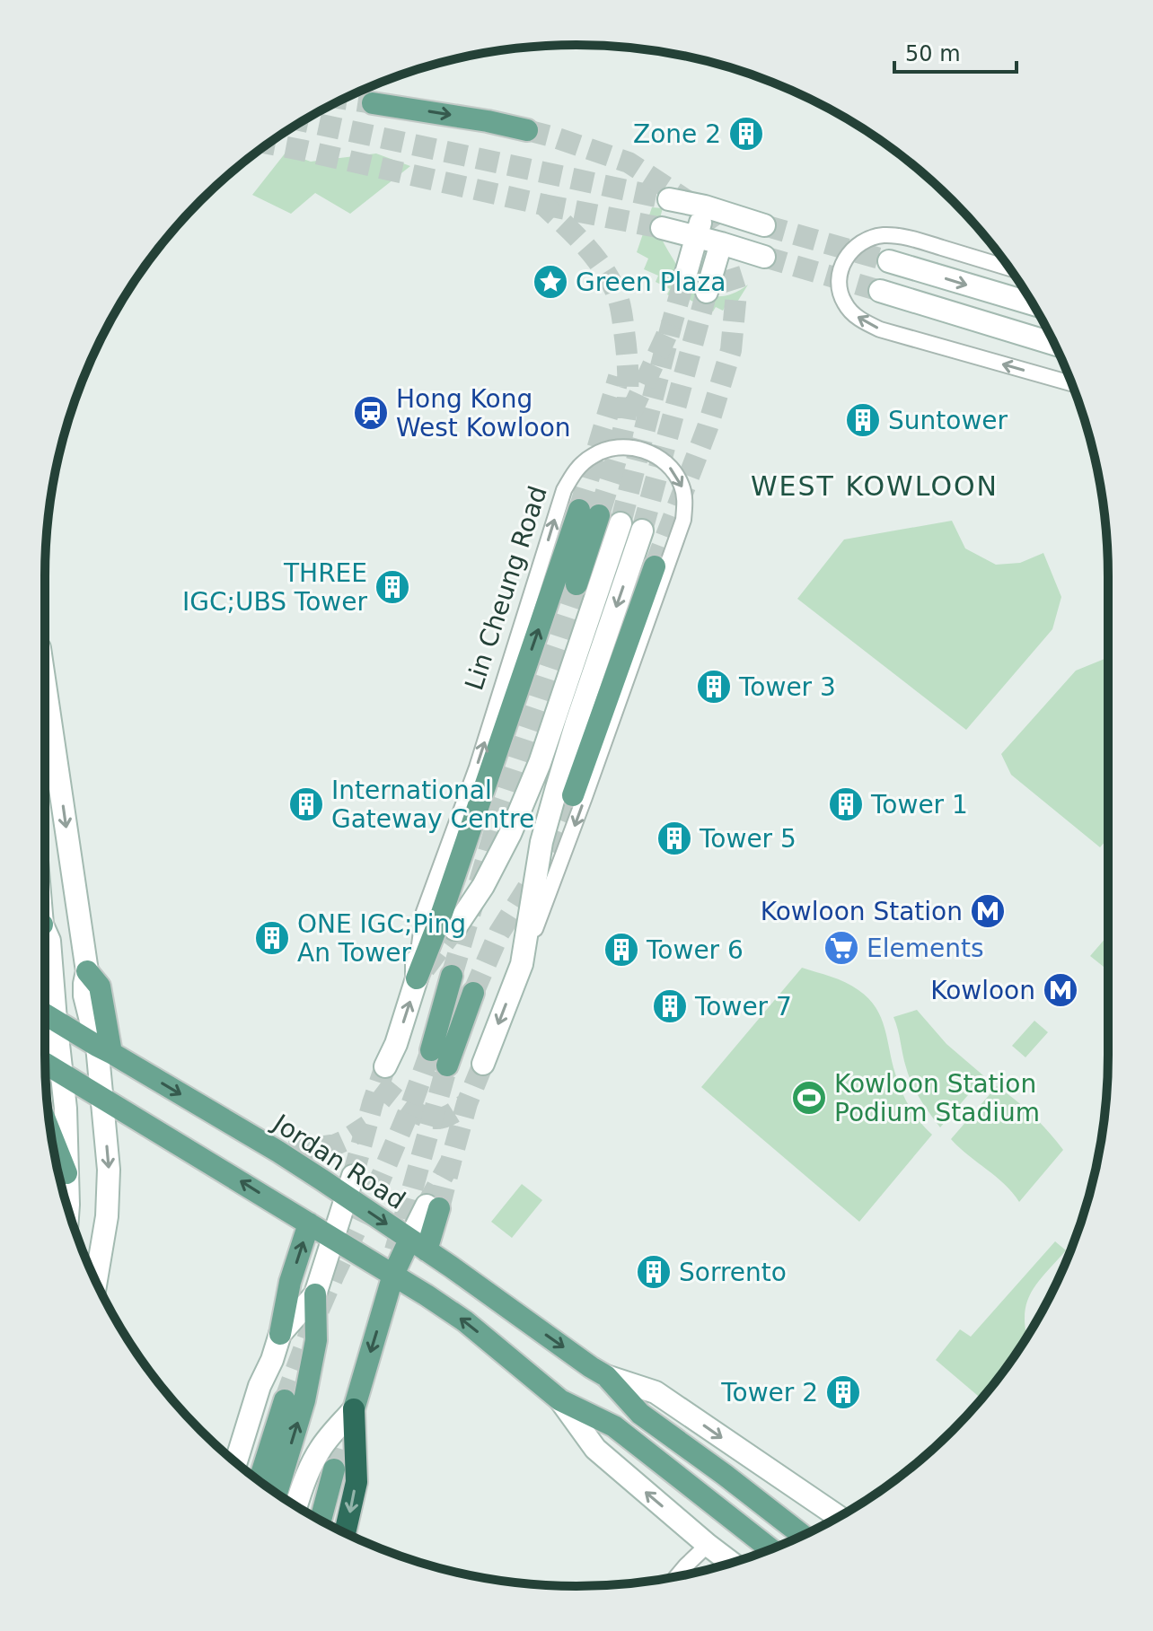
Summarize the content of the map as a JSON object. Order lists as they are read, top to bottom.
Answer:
{
  "streets": {
    "main road": ["Lin Cheung Road", "Jordan Road"]
  },
  "districts": ["WEST KOWLOON"],
  "places": {
    "building": [
      "Zone 2",
      "Suntower",
      "THREE IGC;UBS Tower",
      "Tower 3",
      "International Gateway Centre",
      "Tower 1",
      "Tower 5",
      "ONE IGC;Ping An Tower",
      "Tower 6",
      "Tower 7",
      "Sorrento",
      "Tower 2"
    ],
    "place": ["Green Plaza"],
    "station": ["Hong Kong West Kowloon"],
    "metro station": ["Kowloon Station", "Kowloon"],
    "supermarket": ["Elements"],
    "sports": ["Kowloon Station Podium Stadium"]
  },
  "scale_bar": "50 m"
}
